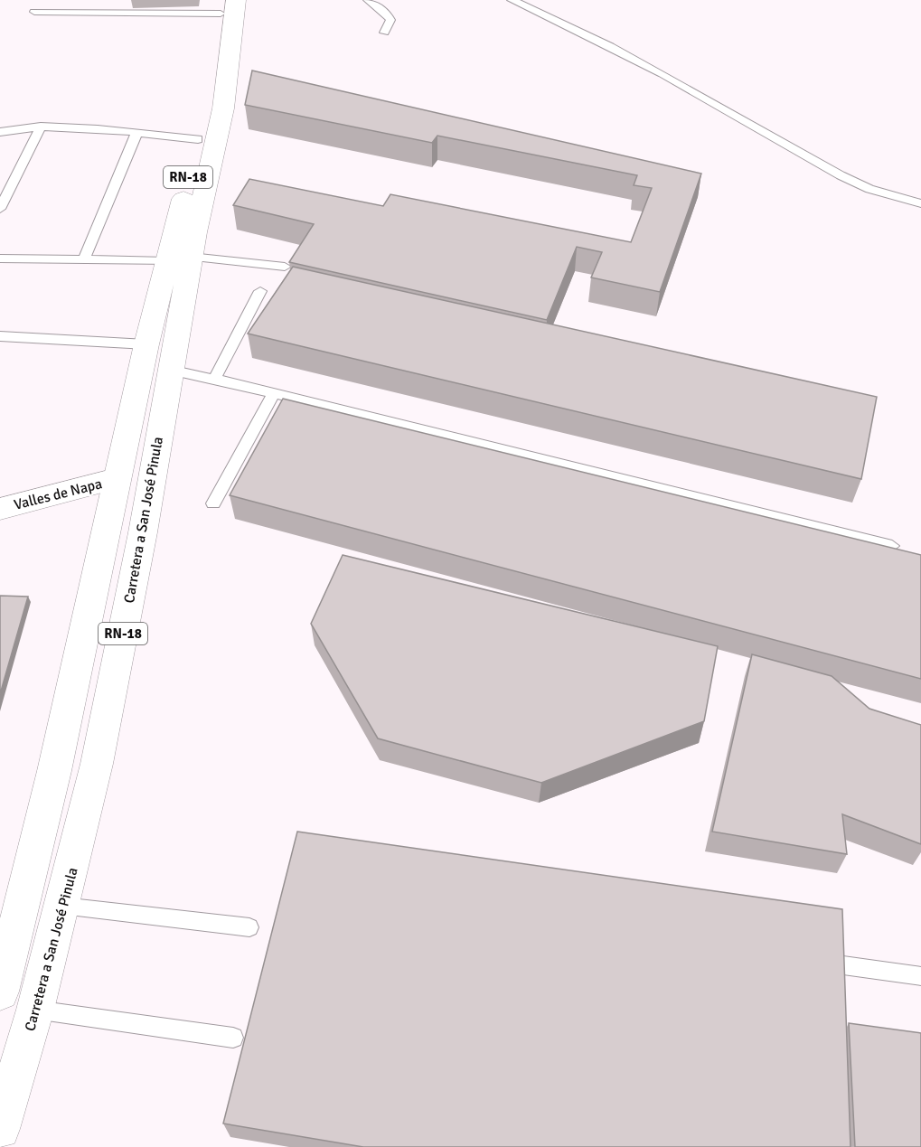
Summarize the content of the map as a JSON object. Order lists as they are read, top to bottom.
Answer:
{
  "streets": {
    "main road": ["RN-18", "Valles de Napa", "Carretera a San José Pinula"]
  },
  "crossings": [
    ["Valles de Napa", "Carretera a San José Pinula"]
  ]
}
